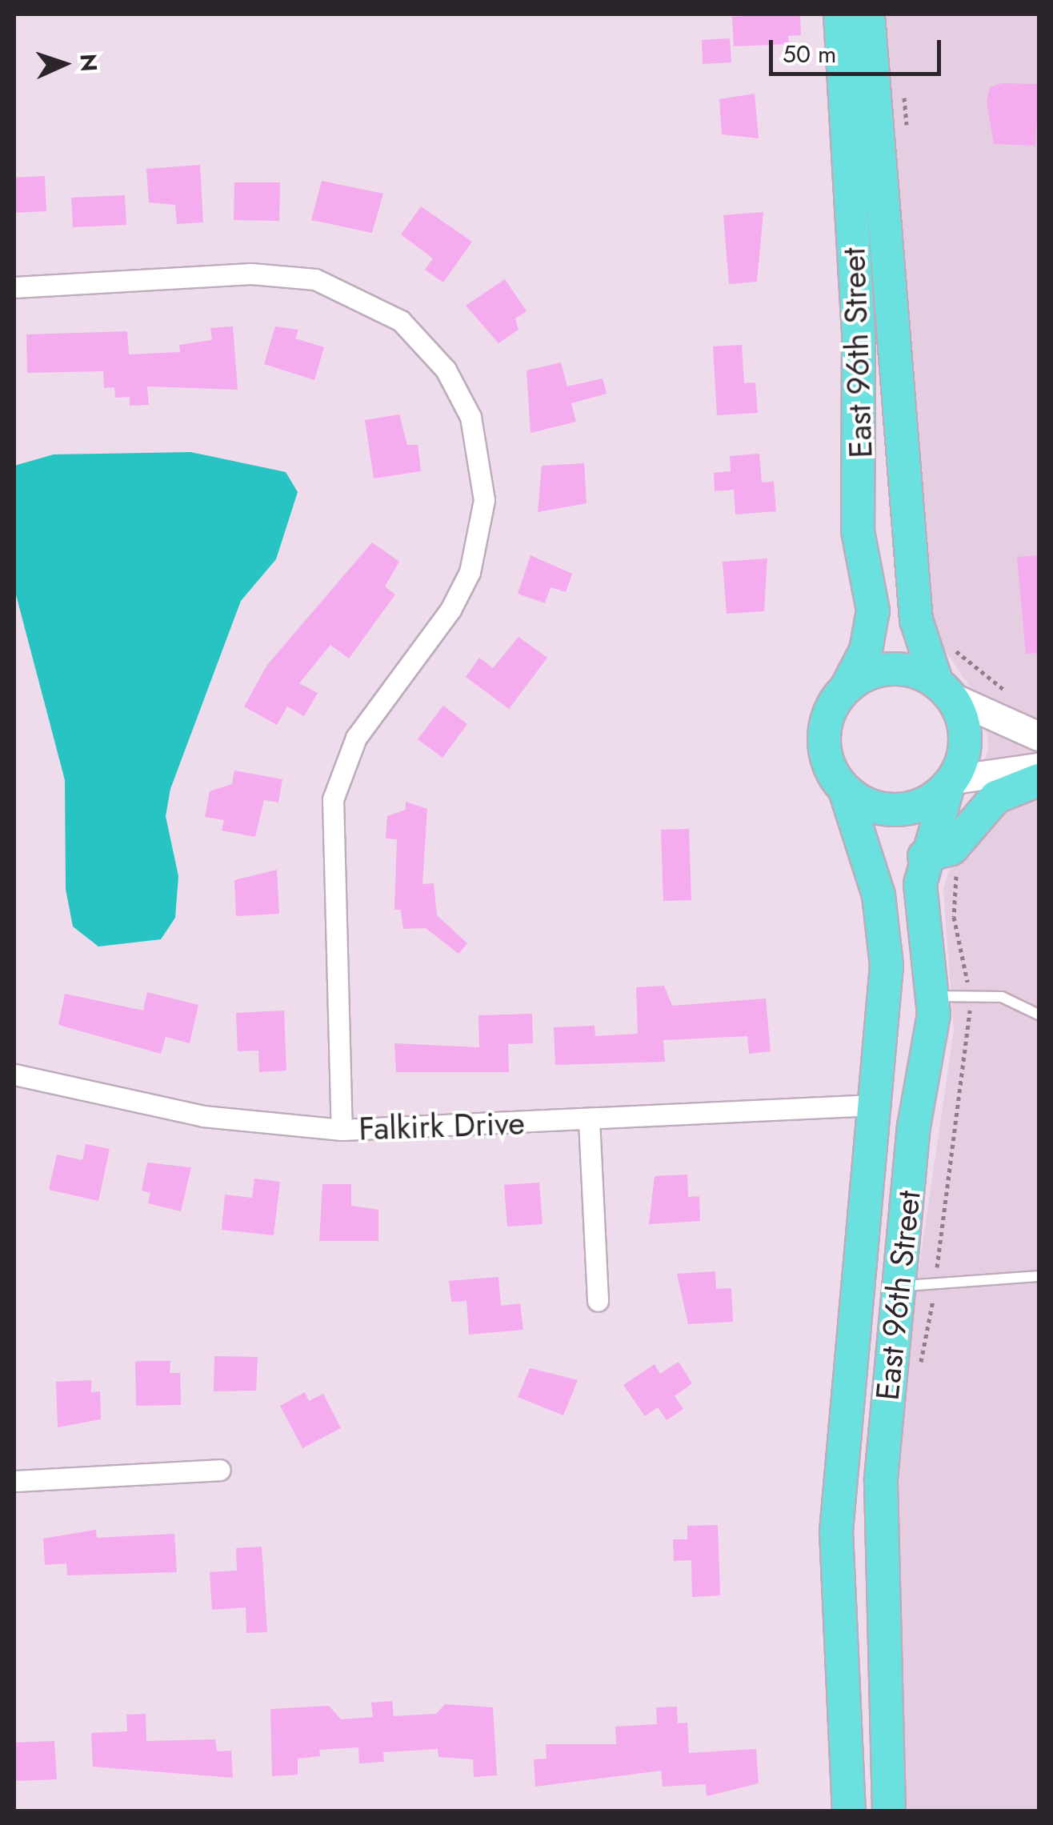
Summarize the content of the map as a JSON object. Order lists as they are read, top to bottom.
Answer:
{
  "streets": {
    "main road": ["East 96th Street"],
    "street": ["Falkirk Drive"]
  },
  "crossings": [
    ["East 96th Street", "Falkirk Drive"]
  ],
  "scale_bar": "50 m",
  "north": "right"
}
